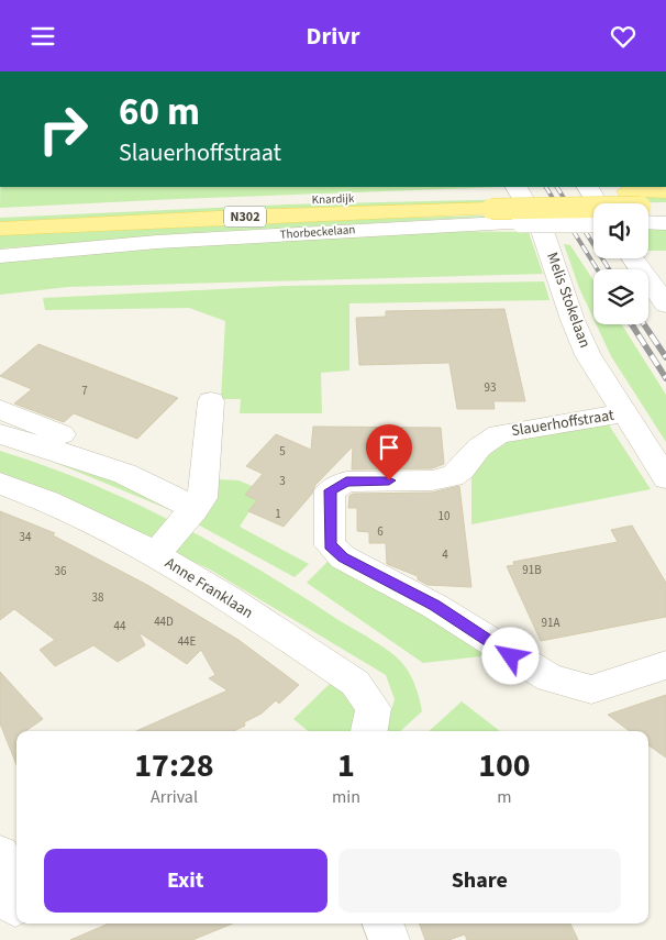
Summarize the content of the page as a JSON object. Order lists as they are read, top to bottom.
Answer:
{
  "streets": {
    "main road": ["Knardijk", "N302"],
    "street": [
      "Thorbeckelaan",
      "Melis Stokelaan",
      "Slauerhoffstraat",
      "Anne Franklaan"
    ]
  },
  "crossings": [
    ["Thorbeckelaan", "Melis Stokelaan"],
    ["Melis Stokelaan", "Slauerhoffstraat"]
  ],
  "house_numbers": [
    "93",
    "7",
    "5",
    "3",
    "1",
    "10",
    "6",
    "34",
    "4",
    "91B",
    "36",
    "38",
    "44D",
    "91A",
    "44",
    "44E"
  ],
  "page": {
    "header": "Drivr",
    "turn": ["60 m", "Slauerhoffstraat"],
    "eta": [
      "17:28",
      "Arrival",
      "1",
      "min",
      "100",
      "m"
    ],
    "buttons": ["Exit", "Share"]
  }
}
